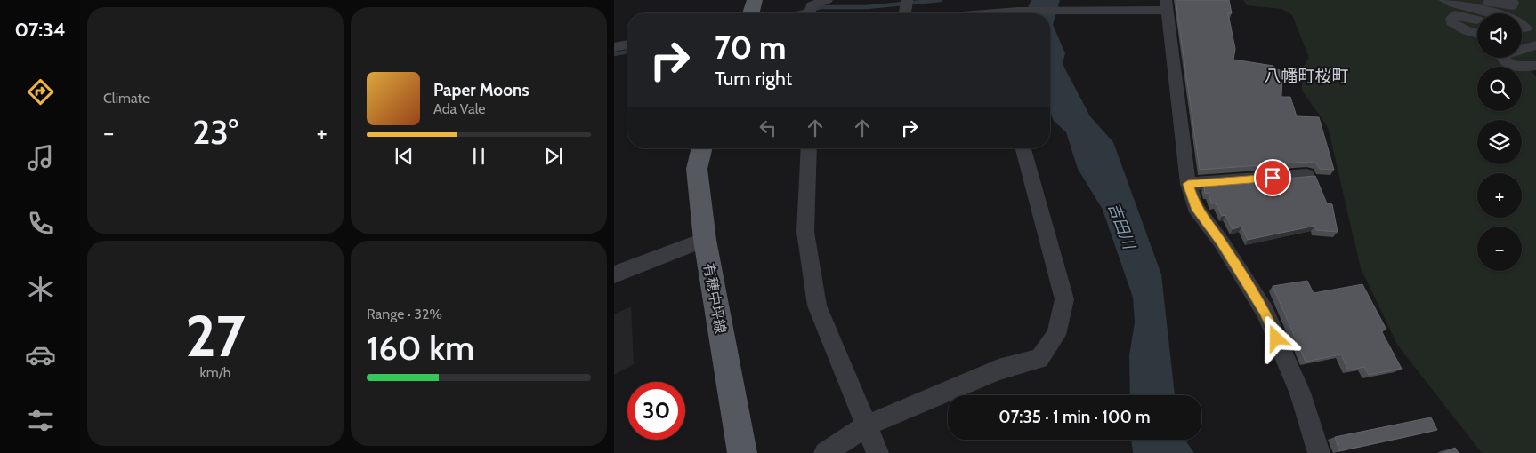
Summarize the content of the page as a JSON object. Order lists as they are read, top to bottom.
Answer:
{
  "streets": {
    "main road": ["有穂中坪線"]
  },
  "districts": ["八幡町桜町"],
  "water": ["吉田川"],
  "page": {
    "tabs": "07:34",
    "tile": [
      "Climate",
      ["27", "km/h"],
      ["Range · 32%", "160 km"]
    ],
    "map_buttons": ["+", "−"],
    "turn": ["70 m", "Turn right"],
    "song": ["Paper Moons", "Ada Vale"],
    "heat": ["−", "23°", "+"],
    "limit": "30",
    "trip": "07:35 · 1 min · 100 m"
  }
}
